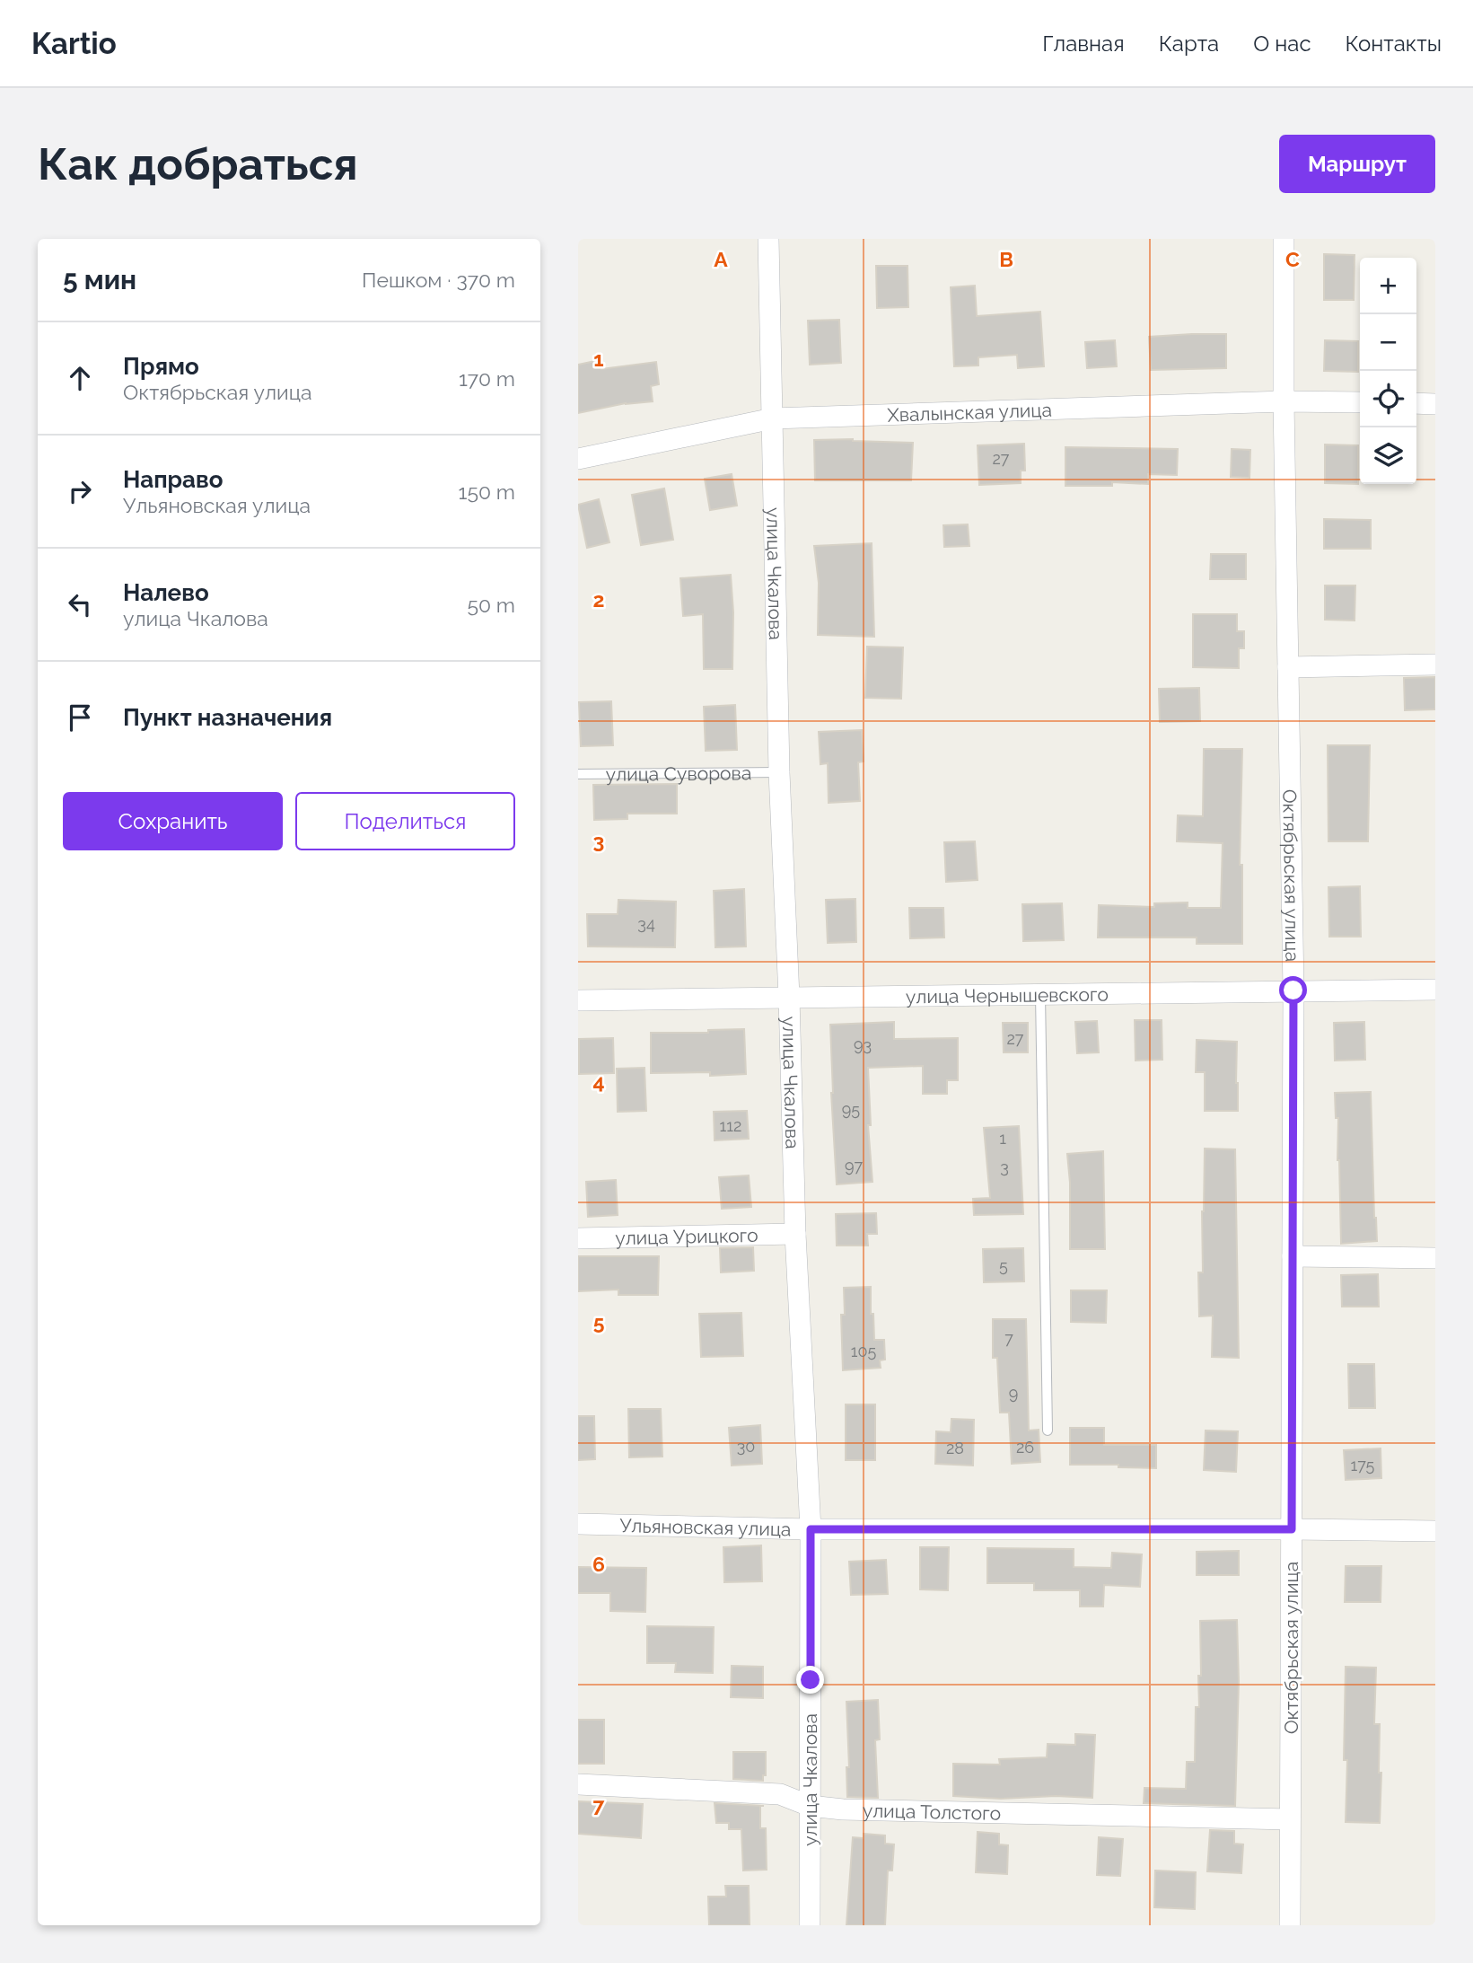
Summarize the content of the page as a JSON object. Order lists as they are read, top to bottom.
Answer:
{
  "streets": {
    "street": [
      "Хвалынская улица",
      "улица Чкалова",
      "Октябрьская улица",
      "улица Чернышевского",
      "улица Урицкого",
      "Ульяновская улица",
      "улица Толстого"
    ],
    "lane": ["улица Суворова"]
  },
  "crossings": [
    ["Хвалынская улица", "улица Чкалова"],
    ["Хвалынская улица", "Октябрьская улица"],
    ["улица Чкалова", "улица Суворова"],
    ["улица Чкалова", "улица Чернышевского"],
    ["улица Чкалова", "улица Урицкого"],
    ["улица Чкалова", "Ульяновская улица"],
    ["улица Чкалова", "улица Толстого"],
    ["Октябрьская улица", "улица Чернышевского"],
    ["Октябрьская улица", "Ульяновская улица"],
    ["Октябрьская улица", "улица Толстого"]
  ],
  "house_numbers": [
    "27",
    "34",
    "27",
    "93",
    "95",
    "112",
    "1",
    "97",
    "3",
    "5",
    "7",
    "105",
    "9",
    "30",
    "26",
    "28",
    "175"
  ],
  "page": {
    "header": "Kartio",
    "nav": [
      "Главная",
      "Карта",
      "О нас",
      "Контакты"
    ],
    "buttons": [
      "Маршрут",
      ["Сохранить", "Поделиться"]
    ],
    "title": "Как добраться",
    "heading": ["5 мин", "Пешком · 370 m"],
    "map_buttons": ["+", "−"],
    "list": [
      ["Прямо", "Октябрьская улица", "170 m"],
      ["Направо", "Ульяновская улица", "150 m"],
      ["Налево", "улица Чкалова", "50 m"],
      "Пункт назначения"
    ]
  },
  "grid": {
    "columns": ["A", "B", "C"],
    "rows": [
      "1",
      "2",
      "3",
      "4",
      "5",
      "6",
      "7"
    ]
  }
}
